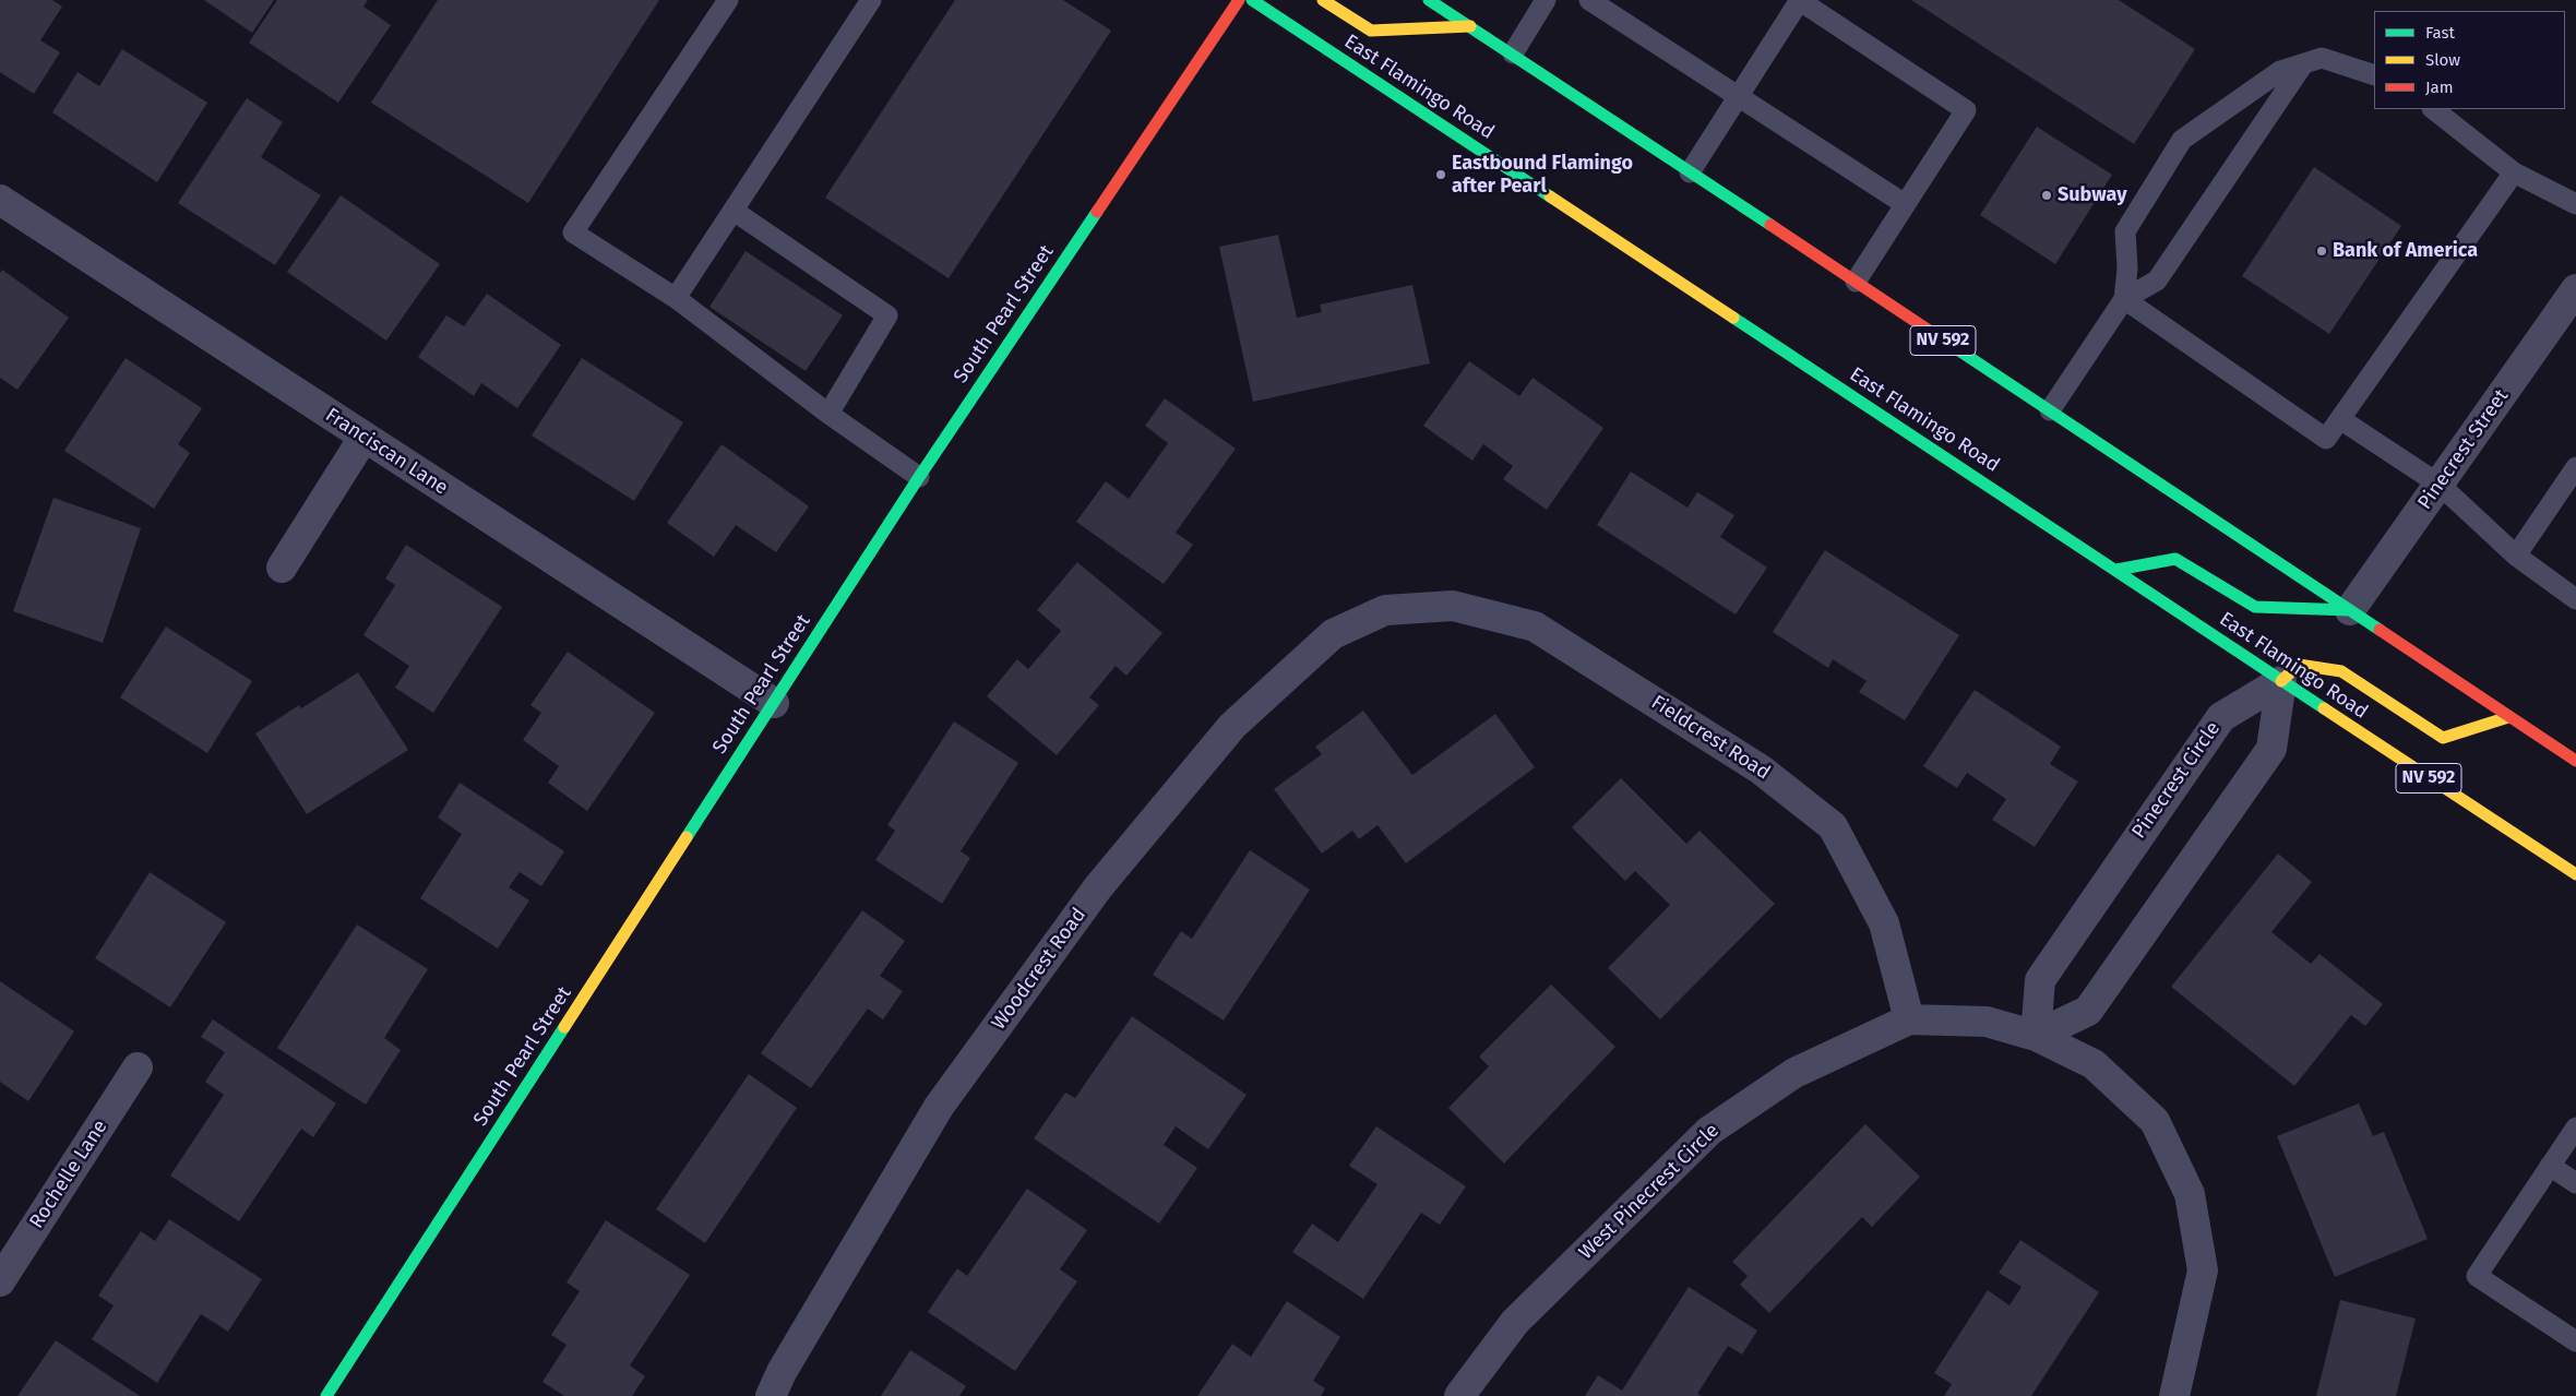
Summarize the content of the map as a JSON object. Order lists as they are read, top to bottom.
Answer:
{
  "streets": {
    "main road": ["East Flamingo Road", "South Pearl Street", "NV 592"],
    "street": [
      "Pinecrest Street",
      "Franciscan Lane",
      "Fieldcrest Road",
      "Pinecrest Circle",
      "Woodcrest Road",
      "Rochelle Lane",
      "West Pinecrest Circle"
    ]
  },
  "crossings": [
    ["East Flamingo Road", "Pinecrest Circle"],
    ["South Pearl Street", "Franciscan Lane"],
    ["NV 592", "Pinecrest Street"],
    ["Fieldcrest Road", "Woodcrest Road"],
    ["Fieldcrest Road", "West Pinecrest Circle"],
    ["Pinecrest Circle", "West Pinecrest Circle"]
  ],
  "places": ["Eastbound Flamingo after Pearl", "Subway", "Bank of America"],
  "legend": ["Fast", "Slow", "Jam"]
}
